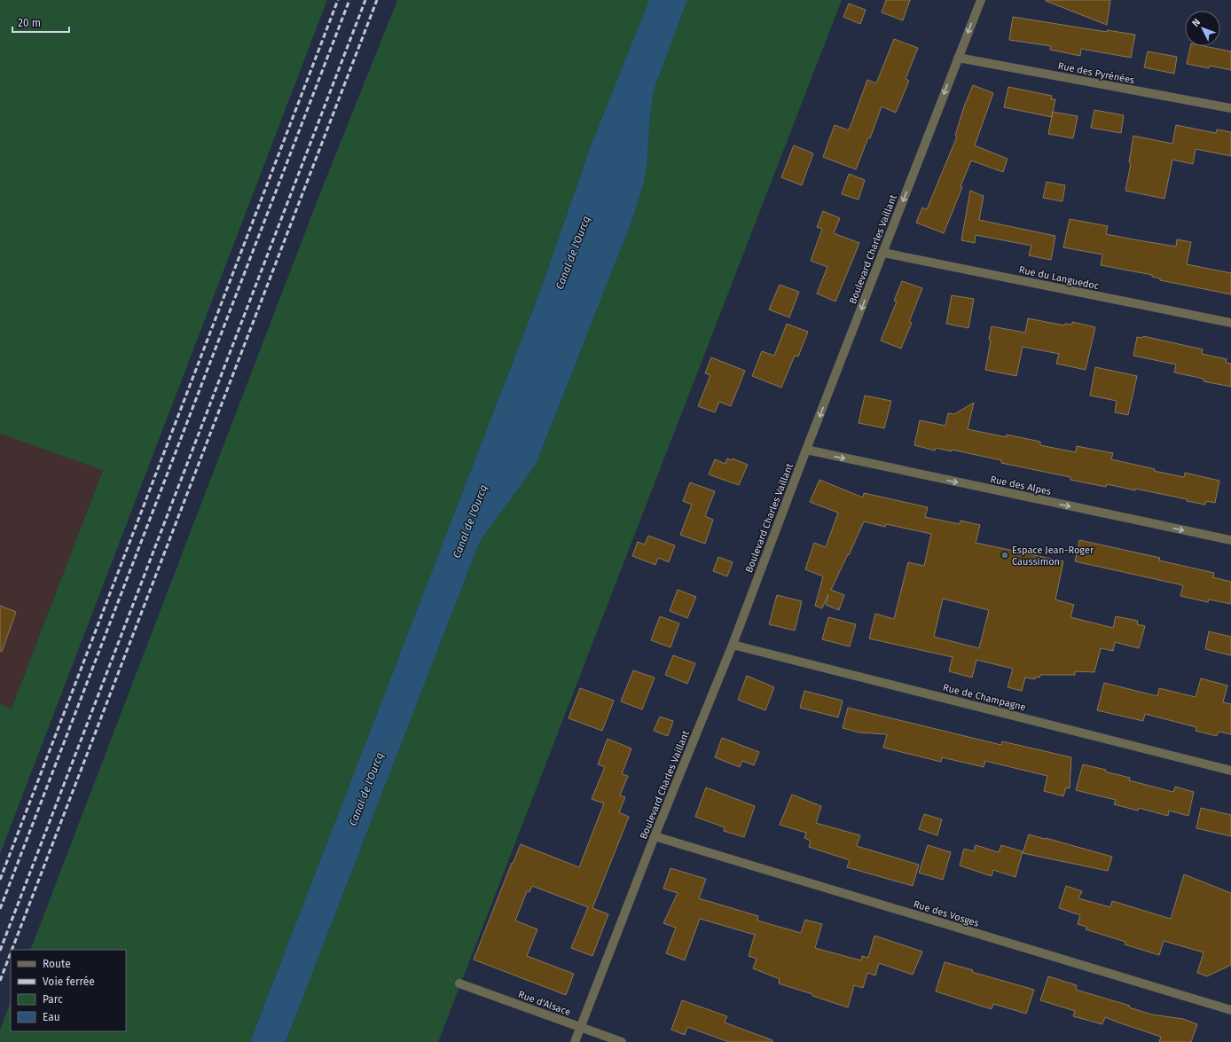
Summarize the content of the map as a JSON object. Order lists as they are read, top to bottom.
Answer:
{
  "streets": {
    "street": [
      "Rue des Pyrénées",
      "Boulevard Charles Vaillant",
      "Rue du Languedoc",
      "Rue des Alpes",
      "Rue de Champagne",
      "Rue des Vosges",
      "Rue d'Alsace"
    ]
  },
  "crossings": [
    ["Rue des Pyrénées", "Boulevard Charles Vaillant"],
    ["Boulevard Charles Vaillant", "Rue du Languedoc"],
    ["Boulevard Charles Vaillant", "Rue des Alpes"],
    ["Boulevard Charles Vaillant", "Rue de Champagne"],
    ["Boulevard Charles Vaillant", "Rue des Vosges"],
    ["Boulevard Charles Vaillant", "Rue d'Alsace"]
  ],
  "one_way": ["Boulevard Charles Vaillant", "Rue des Alpes"],
  "water": ["Canal de l'Ourcq"],
  "places": ["Espace Jean-Roger Caussimon"],
  "legend": [
    "Route",
    "Voie ferrée",
    "Parc",
    "Eau"
  ],
  "scale_bar": "20 m",
  "north": "top left"
}
